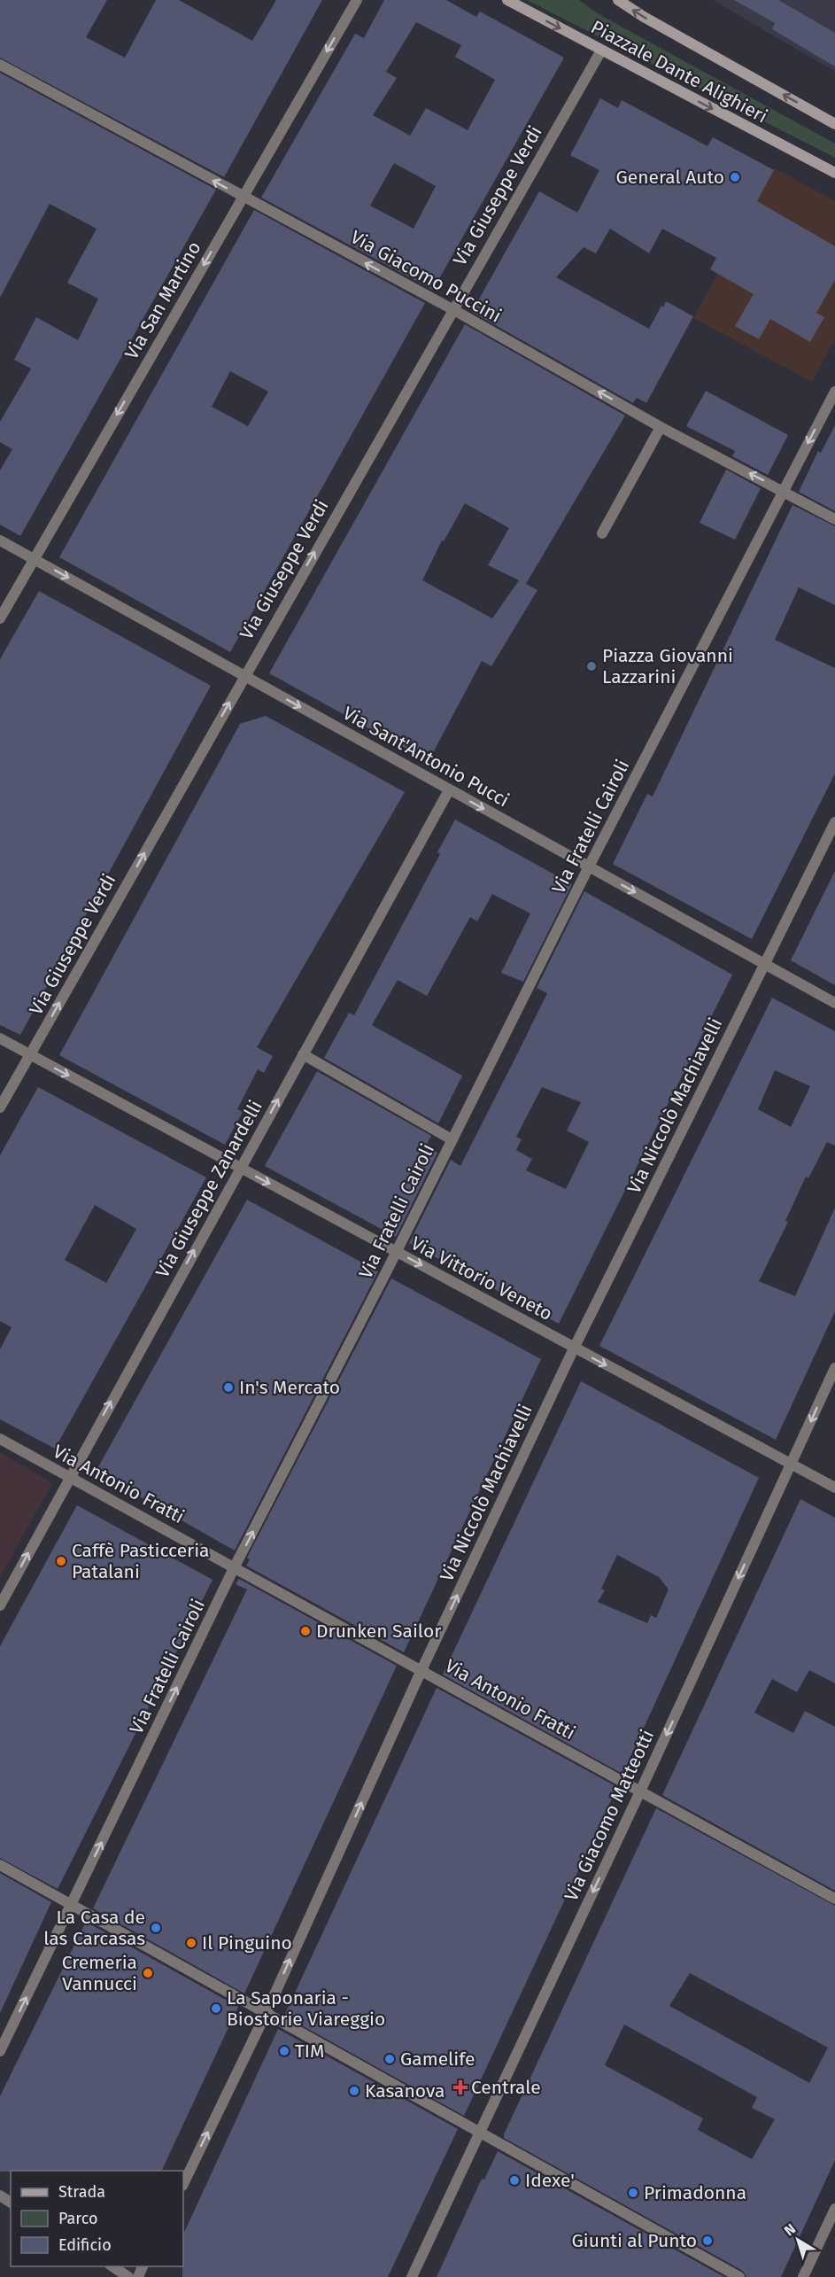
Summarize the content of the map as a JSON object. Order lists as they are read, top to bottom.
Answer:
{
  "streets": {
    "street": [
      "Piazzale Dante Alighieri",
      "Via Giuseppe Verdi",
      "Via Giacomo Puccini",
      "Via San Martino",
      "Via Sant'Antonio Pucci",
      "Via Fratelli Cairoli",
      "Via Niccolò Machiavelli",
      "Via Giuseppe Zanardelli",
      "Via Vittorio Veneto",
      "Via Antonio Fratti",
      "Via Giacomo Matteotti"
    ]
  },
  "crossings": [
    ["Piazzale Dante Alighieri", "Via Giuseppe Verdi"],
    ["Via Giuseppe Verdi", "Via Giacomo Puccini"],
    ["Via Giuseppe Verdi", "Via Sant'Antonio Pucci"],
    ["Via Giuseppe Verdi", "Via Vittorio Veneto"],
    ["Via Giacomo Puccini", "Via San Martino"],
    ["Via Giacomo Puccini", "Via Fratelli Cairoli"],
    ["Via San Martino", "Via Sant'Antonio Pucci"],
    ["Via Sant'Antonio Pucci", "Via Fratelli Cairoli"],
    ["Via Sant'Antonio Pucci", "Via Niccolò Machiavelli"],
    ["Via Sant'Antonio Pucci", "Via Giuseppe Zanardelli"],
    ["Via Fratelli Cairoli", "Via Vittorio Veneto"],
    ["Via Fratelli Cairoli", "Via Antonio Fratti"],
    ["Via Niccolò Machiavelli", "Via Vittorio Veneto"],
    ["Via Niccolò Machiavelli", "Via Antonio Fratti"],
    ["Via Giuseppe Zanardelli", "Via Vittorio Veneto"],
    ["Via Giuseppe Zanardelli", "Via Antonio Fratti"],
    ["Via Vittorio Veneto", "Via Giacomo Matteotti"],
    ["Via Antonio Fratti", "Via Giacomo Matteotti"]
  ],
  "one_way": [
    "Via Giuseppe Verdi",
    "Via Giacomo Puccini",
    "Via San Martino",
    "Via Sant'Antonio Pucci",
    "Via Niccolò Machiavelli",
    "Via Giuseppe Zanardelli",
    "Via Vittorio Veneto",
    "Via Giacomo Matteotti"
  ],
  "places": {
    "other": [
      "General Auto",
      "Piazza Giovanni Lazzarini",
      "In's Mercato",
      "Caffè Pasticceria Patalani",
      "Drunken Sailor",
      "La Casa de las Carcasas",
      "Il Pinguino",
      "Cremeria Vannucci",
      "La Saponaria - Biostorie Viareggio",
      "TIM",
      "Gamelife",
      "Kasanova",
      "Idexe'",
      "Primadonna",
      "Giunti al Punto"
    ],
    "health": ["Centrale"]
  },
  "legend": ["Strada", "Parco", "Edificio"],
  "north": "top left"
}
